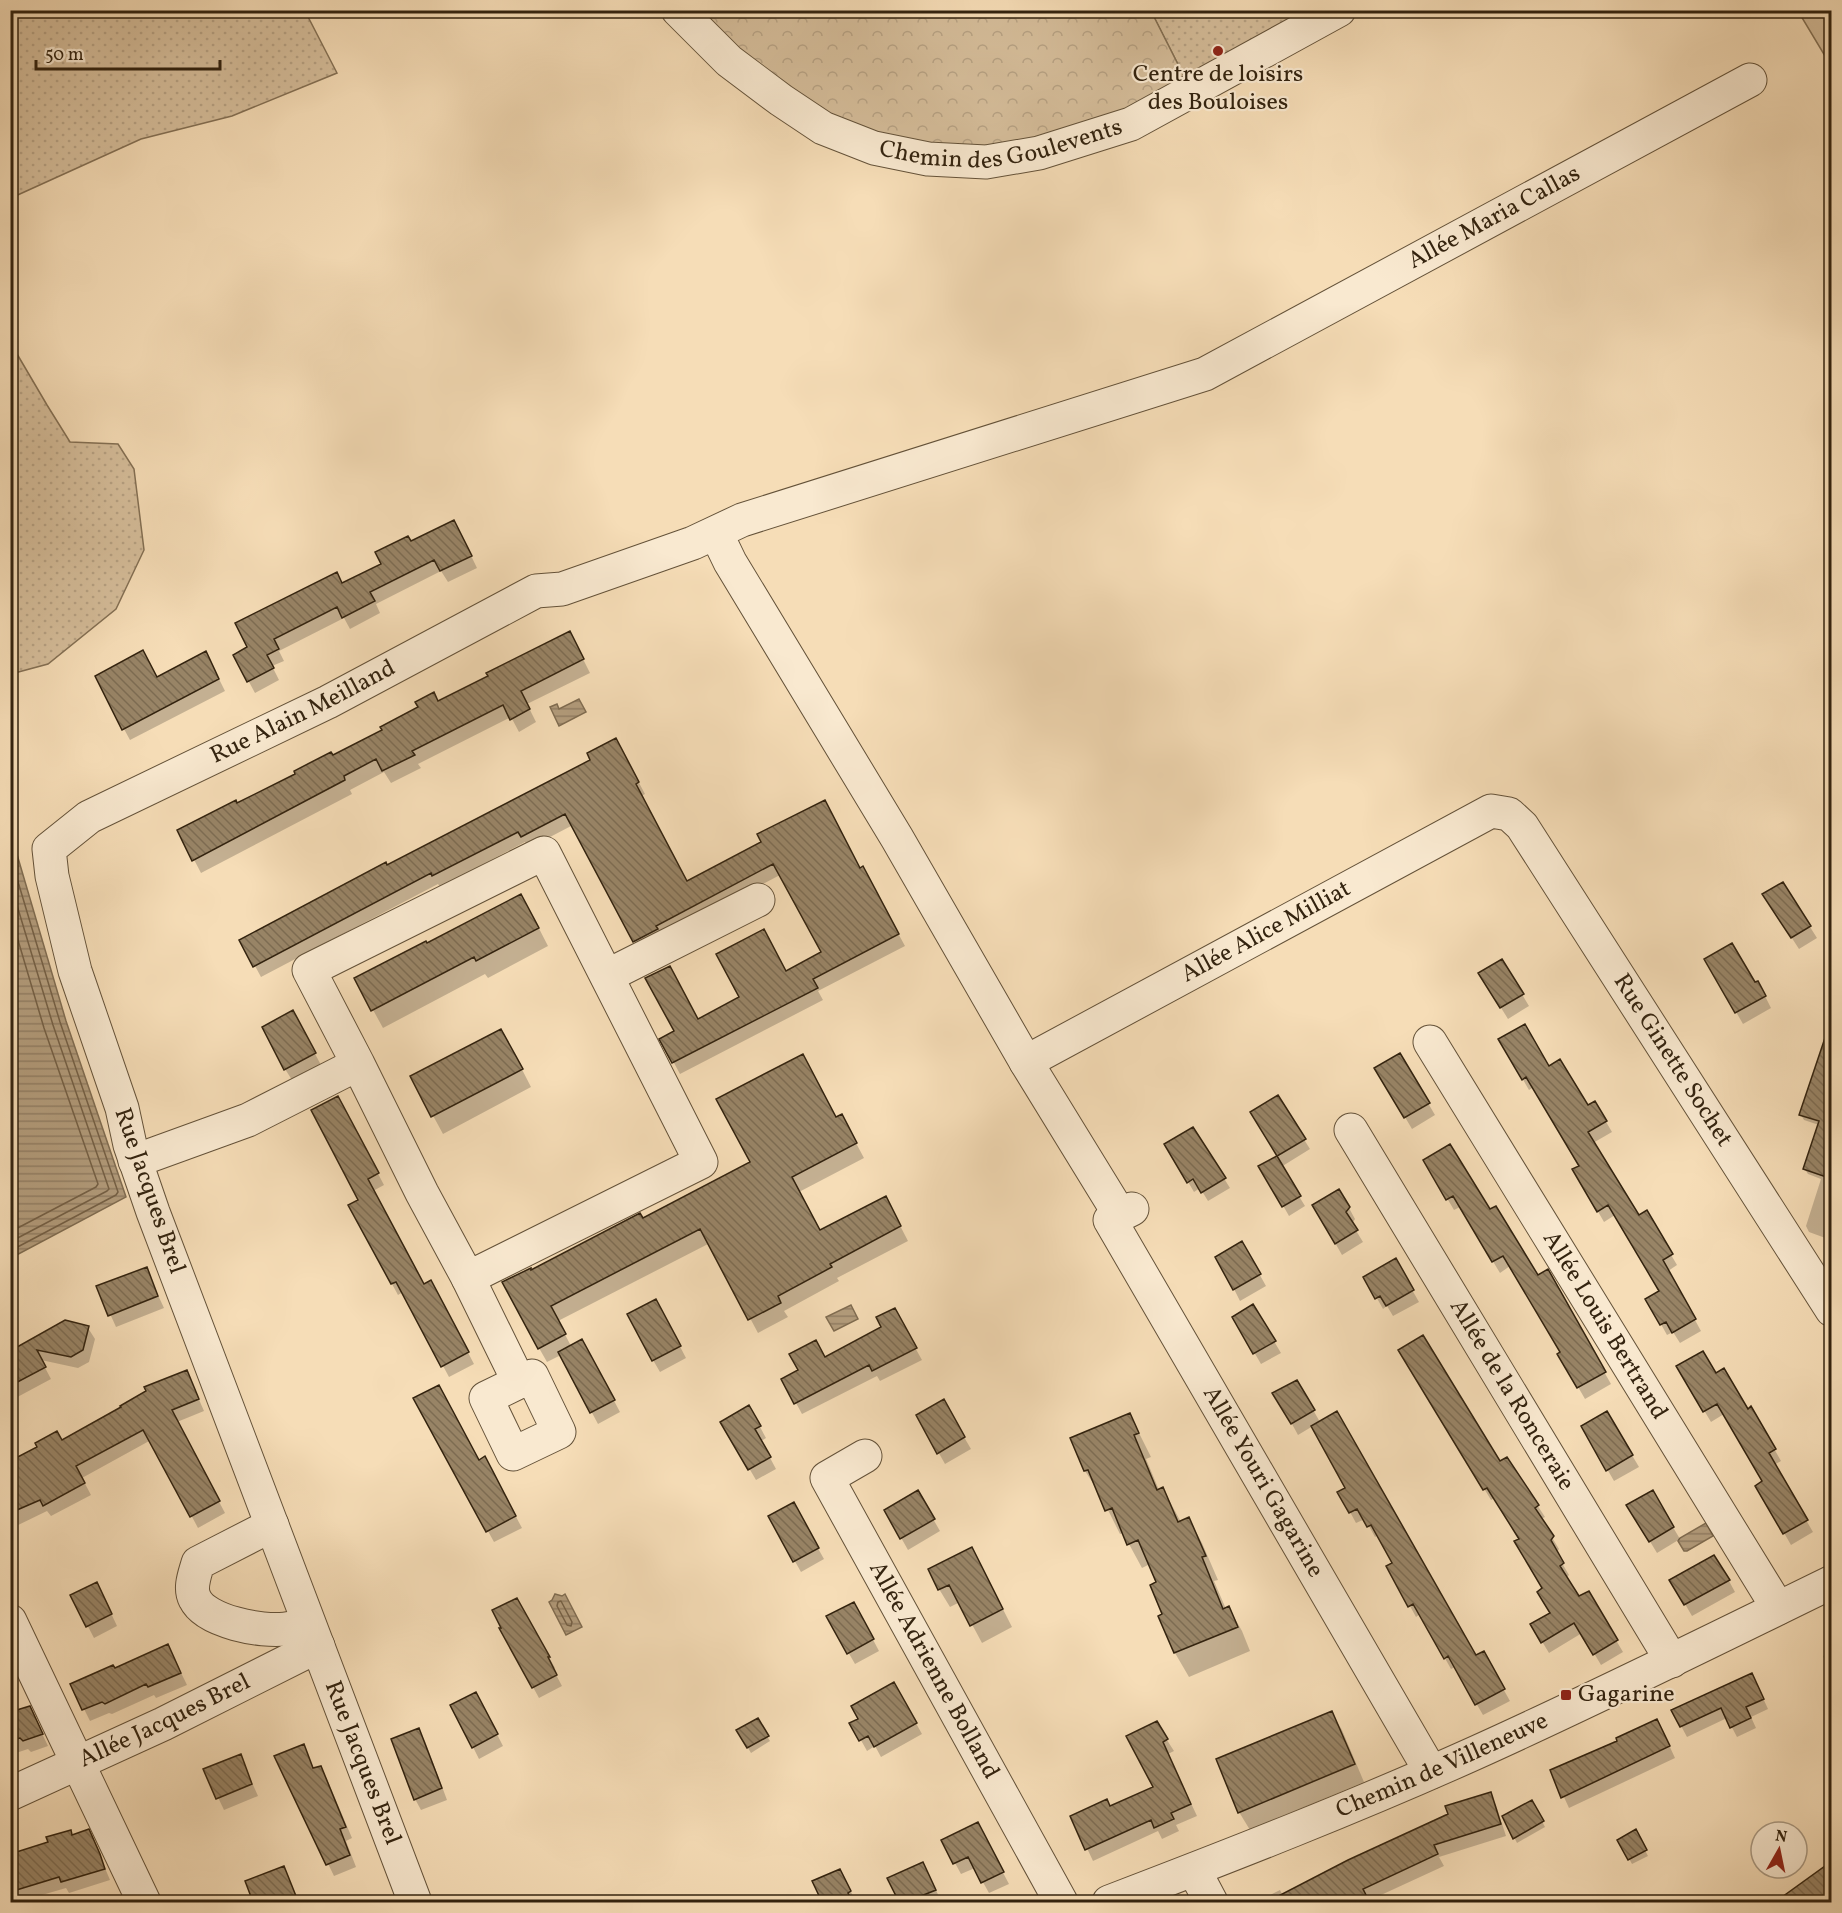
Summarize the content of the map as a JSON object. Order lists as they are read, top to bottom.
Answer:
{
  "streets": {
    "street": [
      "Chemin des Goulevents",
      "Allée Maria Callas",
      "Rue Alain Meilland",
      "Allée Alice Milliat",
      "Rue Ginette Sochet",
      "Rue Jacques Brel",
      "Allée Louis Bertrand",
      "Allée de la Ronceraie",
      "Allée Youri Gagarine",
      "Allée Adrienne Bolland",
      "Allée Jacques Brel",
      "Chemin de Villeneuve"
    ]
  },
  "crossings": [
    ["Allée Maria Callas", "Rue Alain Meilland"],
    ["Rue Alain Meilland", "Rue Jacques Brel"],
    ["Allée Alice Milliat", "Rue Ginette Sochet"],
    ["Allée Alice Milliat", "Allée Youri Gagarine"],
    ["Rue Jacques Brel", "Allée Jacques Brel"],
    ["Allée Louis Bertrand", "Chemin de Villeneuve"],
    ["Allée de la Ronceraie", "Chemin de Villeneuve"],
    ["Allée Youri Gagarine", "Chemin de Villeneuve"]
  ],
  "places": {
    "other": ["Centre de loisirs des Bouloises"],
    "transit": ["Gagarine"]
  },
  "scale_bar": "50 m",
  "north": "top"
}
